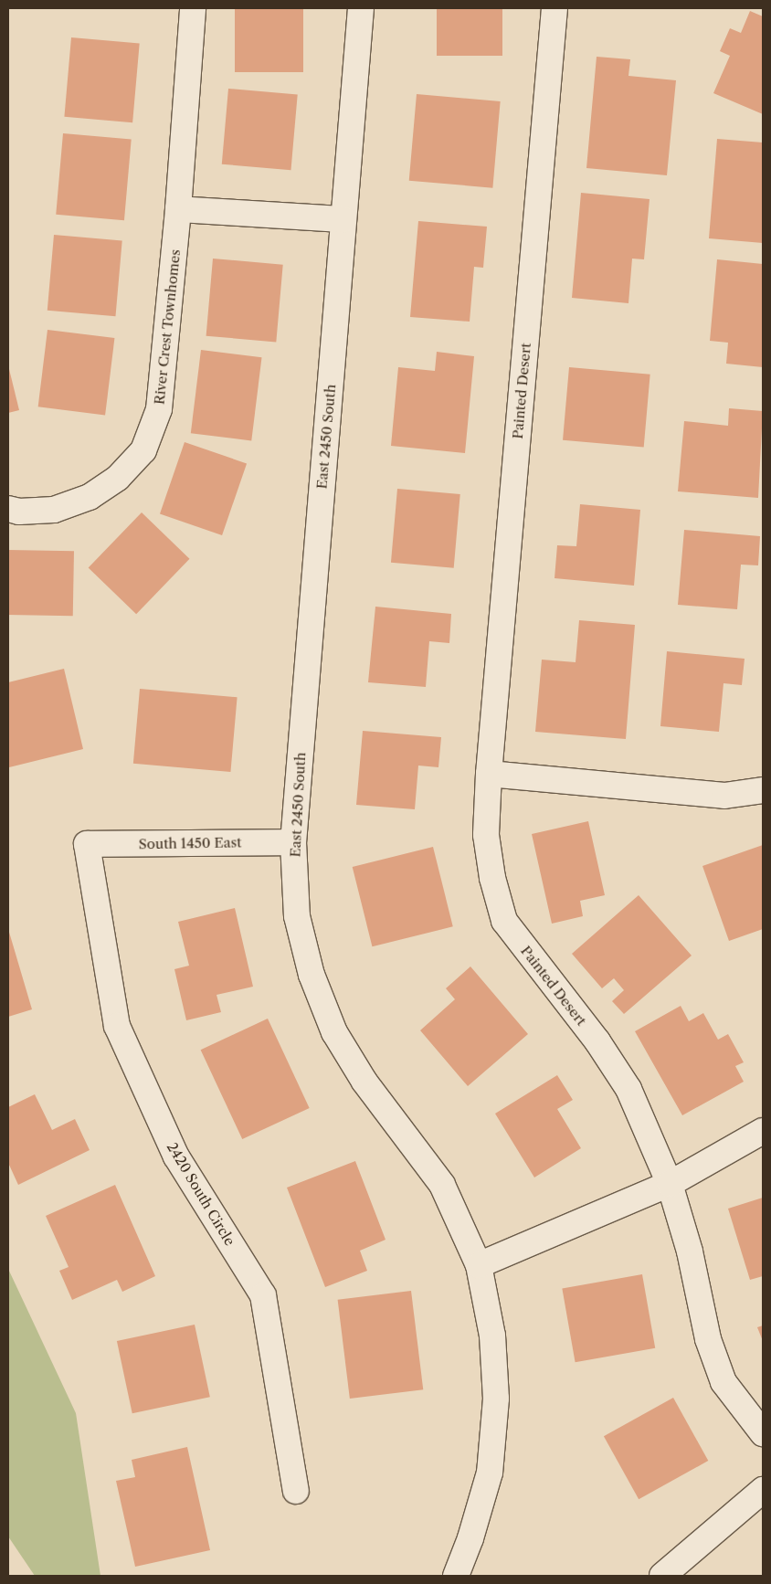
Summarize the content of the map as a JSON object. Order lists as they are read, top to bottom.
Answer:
{
  "streets": {
    "street": [
      "River Crest Townhomes",
      "Painted Desert",
      "East 2450 South",
      "South 1450 East",
      "2420 South Circle"
    ]
  },
  "crossings": [
    ["East 2450 South", "South 1450 East"],
    ["South 1450 East", "2420 South Circle"]
  ]
}
